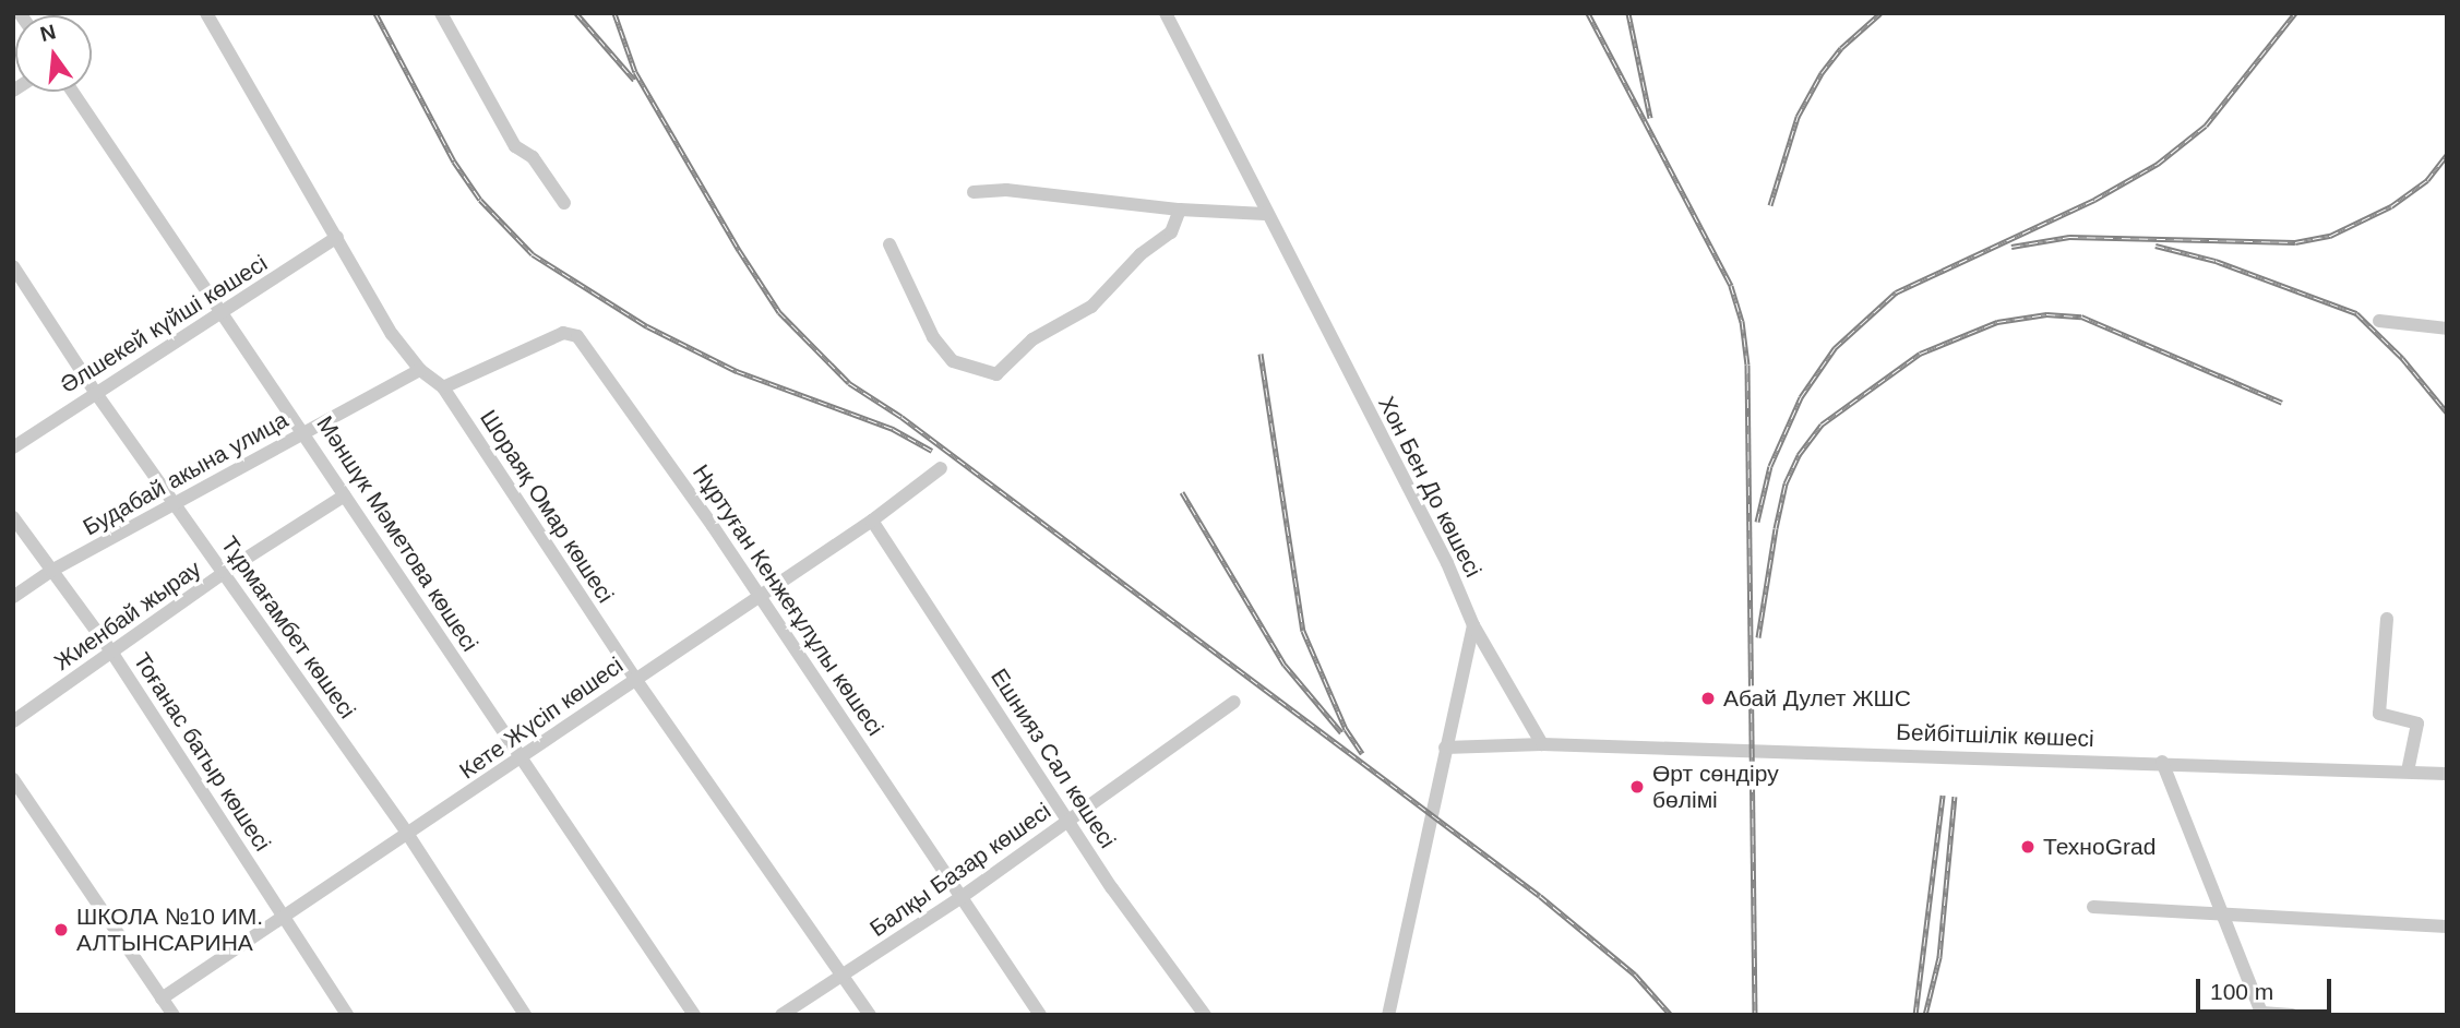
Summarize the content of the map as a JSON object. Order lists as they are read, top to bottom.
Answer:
{
  "streets": {
    "street": [
      "Әлшекей күйші көшесі",
      "Будабай акына улица",
      "Хон Бен До көшесі",
      "Шораяқ Омар көшесі",
      "Мәншүк Мәметова көшесі",
      "Нұртуған Кенжеғұлұлы көшесі",
      "Жиенбай жырау",
      "Тұрмағамбет көшесі",
      "Кете Жүсіп көшесі",
      "Бейбітшілік көшесі",
      "Тоғанас батыр көшесі",
      "Ешнияз Сал көшесі",
      "Балқы Базар көшесі"
    ]
  },
  "crossings": [
    ["Әлшекей күйші көшесі", "Шораяқ Омар көшесі"],
    ["Әлшекей күйші көшесі", "Мәншүк Мәметова көшесі"],
    ["Әлшекей күйші көшесі", "Тұрмағамбет көшесі"],
    ["Будабай акына улица", "Шораяқ Омар көшесі"],
    ["Будабай акына улица", "Мәншүк Мәметова көшесі"],
    ["Будабай акына улица", "Тұрмағамбет көшесі"],
    ["Будабай акына улица", "Тоғанас батыр көшесі"],
    ["Хон Бен До көшесі", "Бейбітшілік көшесі"],
    ["Шораяқ Омар көшесі", "Нұртуған Кенжеғұлұлы көшесі"],
    ["Шораяқ Омар көшесі", "Кете Жүсіп көшесі"],
    ["Шораяқ Омар көшесі", "Балқы Базар көшесі"],
    ["Мәншүк Мәметова көшесі", "Жиенбай жырау"],
    ["Мәншүк Мәметова көшесі", "Кете Жүсіп көшесі"],
    ["Нұртуған Кенжеғұлұлы көшесі", "Кете Жүсіп көшесі"],
    ["Нұртуған Кенжеғұлұлы көшесі", "Балқы Базар көшесі"],
    ["Жиенбай жырау", "Тұрмағамбет көшесі"],
    ["Жиенбай жырау", "Тоғанас батыр көшесі"],
    ["Тұрмағамбет көшесі", "Кете Жүсіп көшесі"],
    ["Кете Жүсіп көшесі", "Тоғанас батыр көшесі"],
    ["Кете Жүсіп көшесі", "Ешнияз Сал көшесі"],
    ["Ешнияз Сал көшесі", "Балқы Базар көшесі"]
  ],
  "places": [
    "Абай Дулет ЖШС",
    "Өрт сөндіру бөлімі",
    "ТехноGrad",
    "ШКОЛА №10 ИМ. АЛТЫНСАРИНА"
  ],
  "scale_bar": "100 m",
  "north": "top"
}
